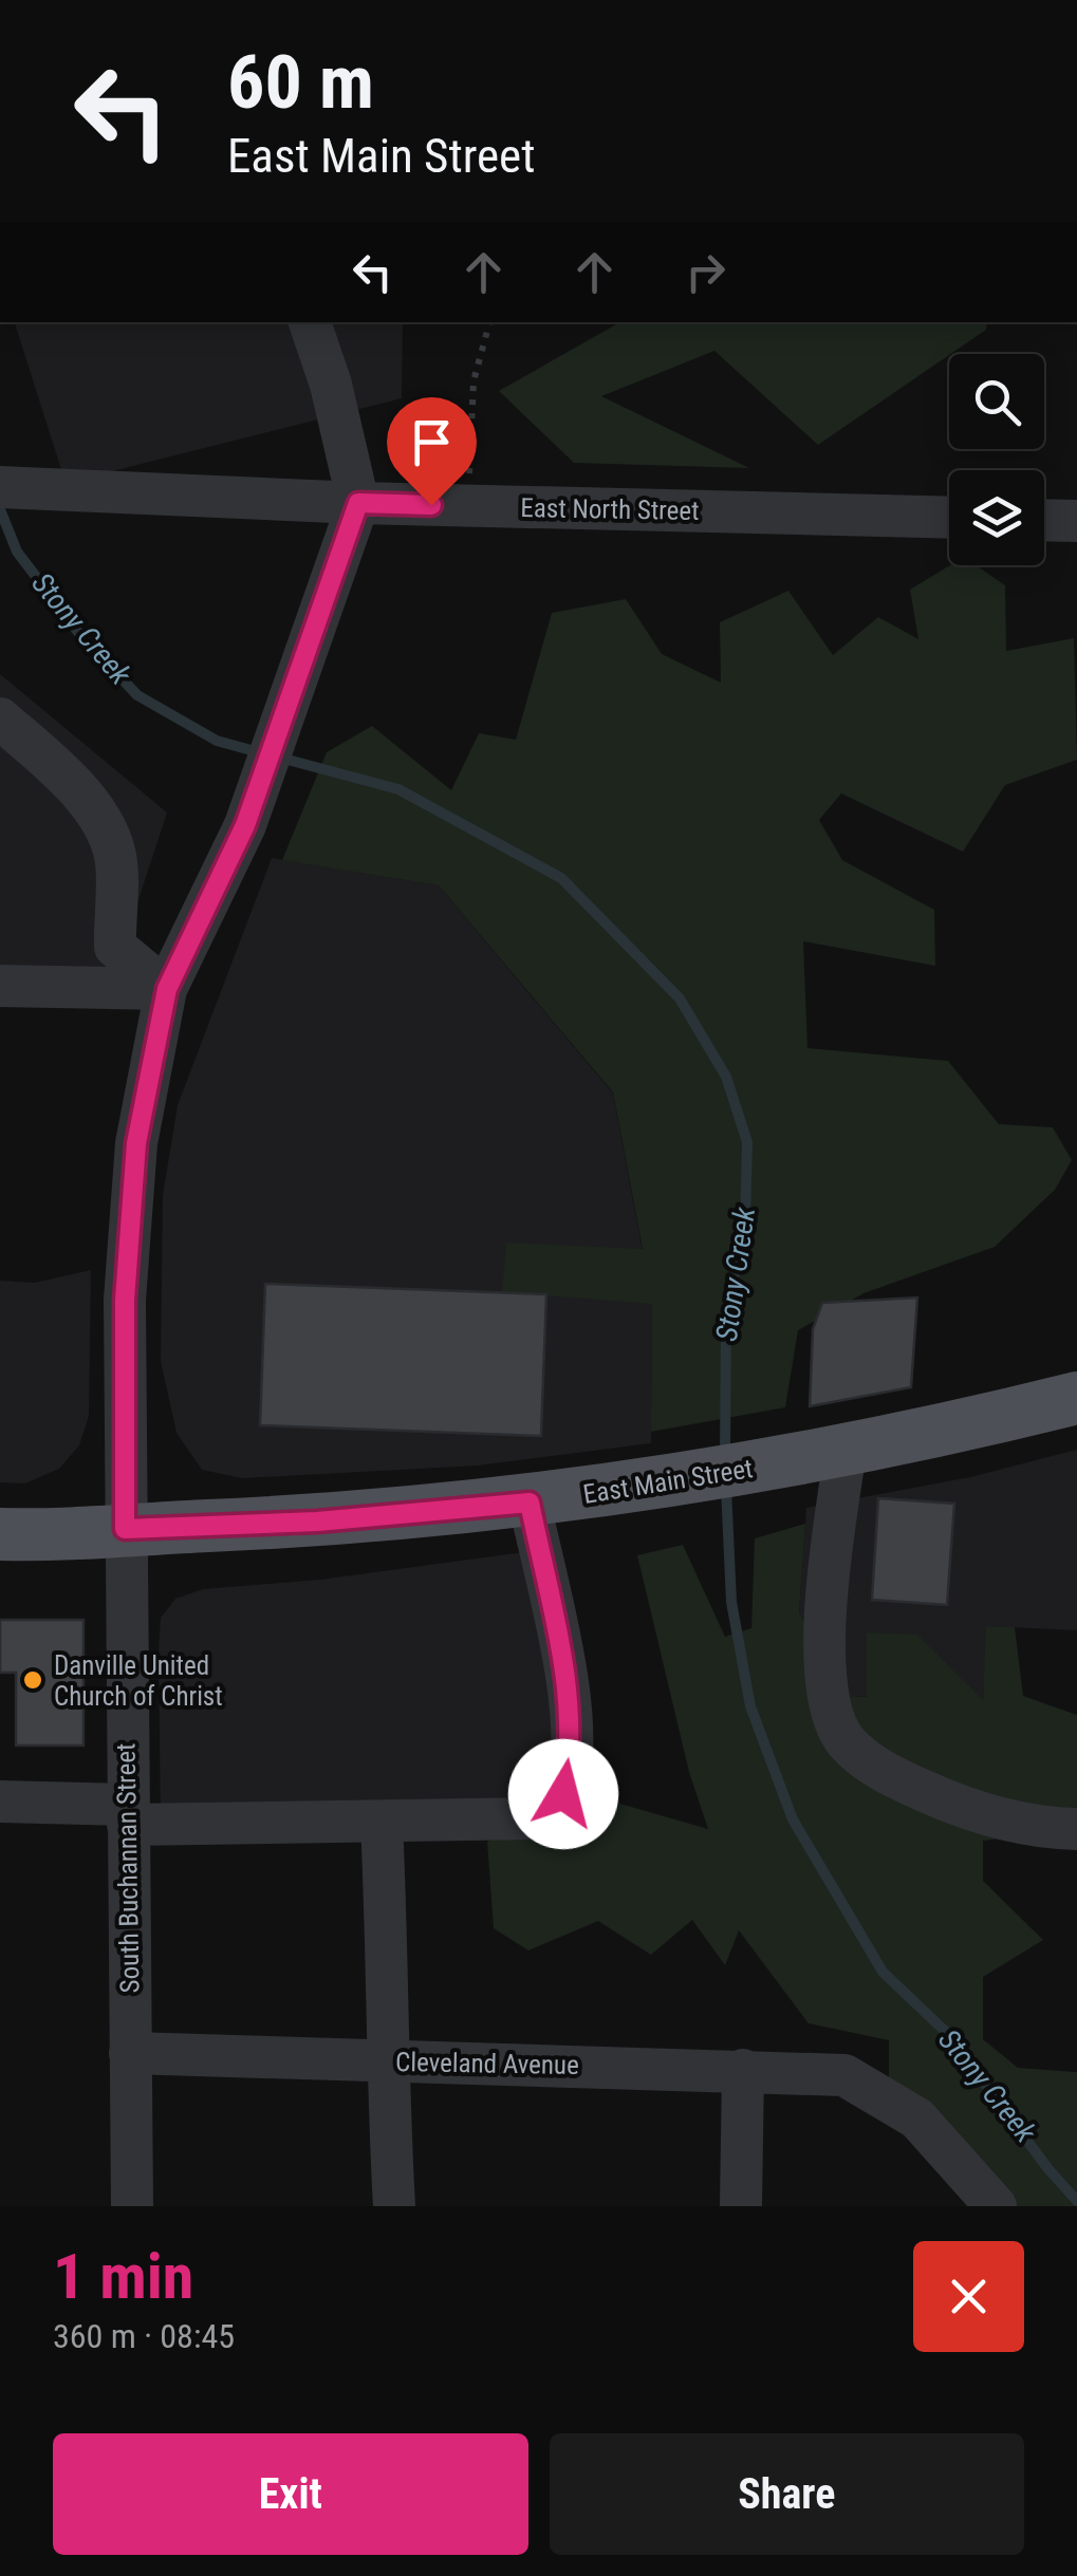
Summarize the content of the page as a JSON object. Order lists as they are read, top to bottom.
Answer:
{
  "streets": {
    "main road": ["East Main Street"],
    "street": ["East North Street", "South Buchannan Street", "Cleveland Avenue"]
  },
  "crossings": [
    ["East North Street", "South Buchannan Street"],
    ["East Main Street", "South Buchannan Street"],
    ["South Buchannan Street", "Cleveland Avenue"]
  ],
  "water": ["Stony Creek"],
  "places": ["Danville United Church of Christ"],
  "page": {
    "turn": ["60 m", "East Main Street"],
    "heading": ["1 min", "360 m · 08:45"],
    "buttons": ["Exit", "Share"]
  }
}
